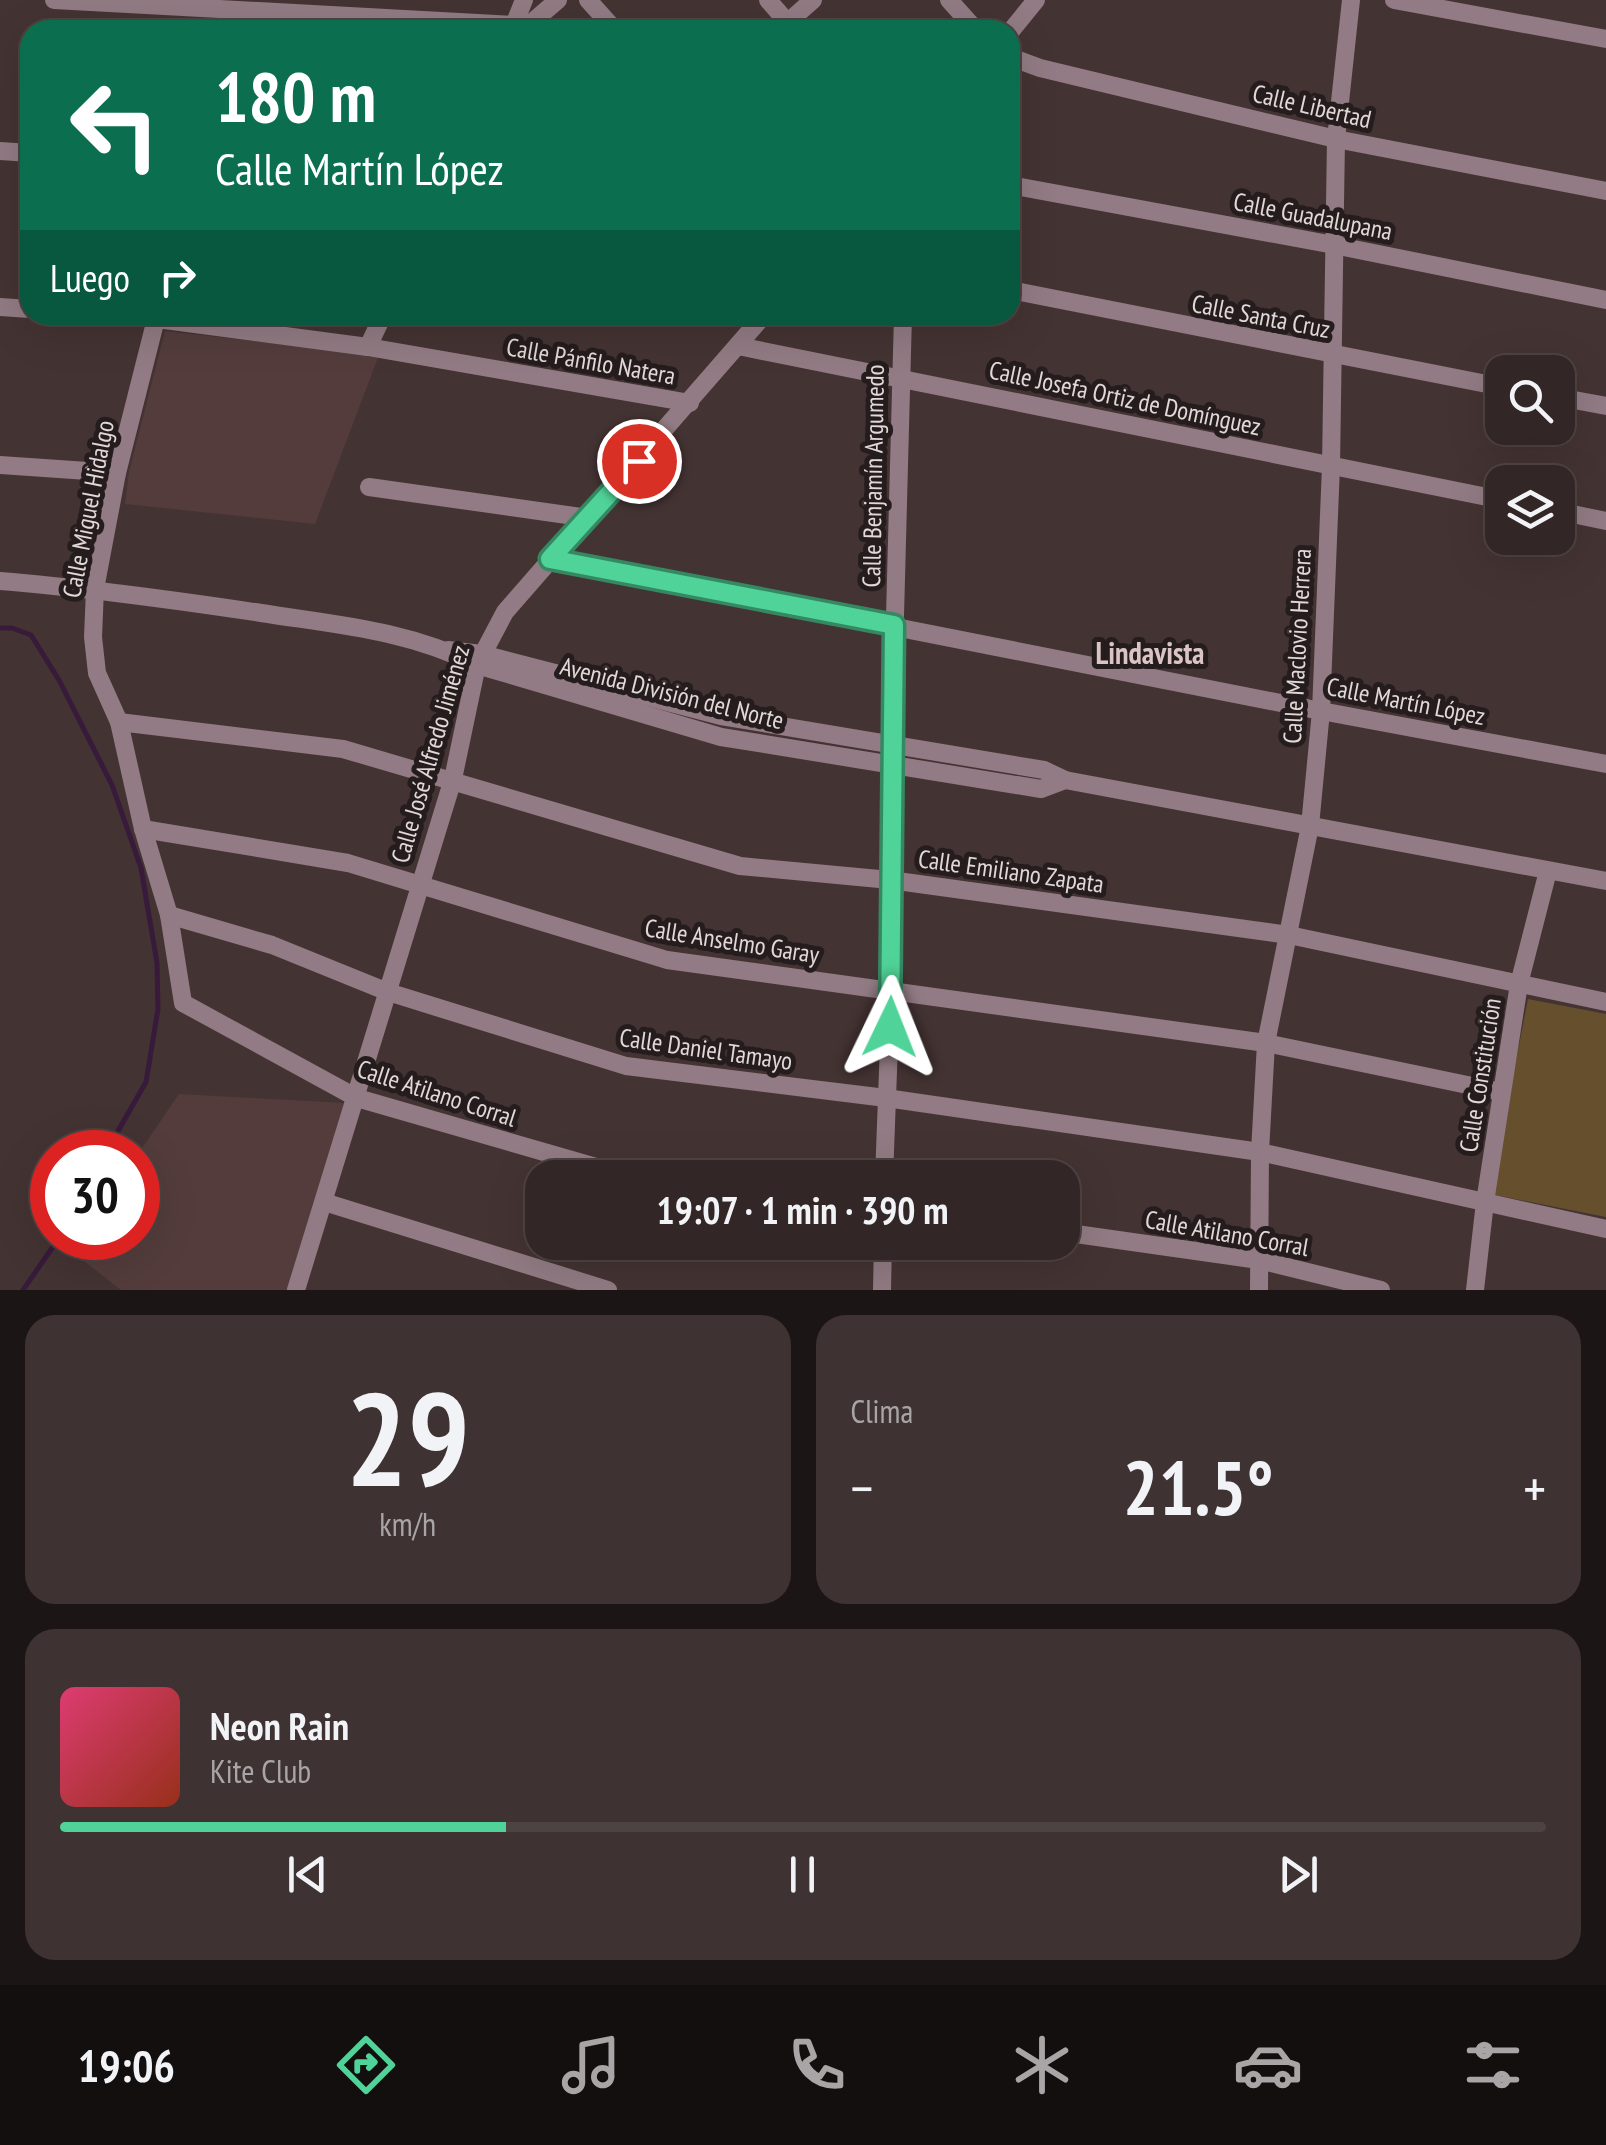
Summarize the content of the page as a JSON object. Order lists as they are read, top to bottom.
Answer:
{
  "streets": {
    "street": [
      "Calle Libertad",
      "Calle Guadalupana",
      "Calle Santa Cruz",
      "Calle Pánfilo Natera",
      "Calle Josefa Ortiz de Domínguez",
      "Calle Benjamín Argumedo",
      "Calle Miguel Hidalgo",
      "Calle Maclovio Herrera",
      "Avenida División del Norte",
      "Calle Martín López",
      "Calle José Alfredo Jiménez",
      "Calle Emiliano Zapata",
      "Calle Anselmo Garay",
      "Calle Daniel Tamayo",
      "Calle Constitución",
      "Calle Atilano Corral"
    ]
  },
  "crossings": [
    ["Calle Libertad", "Calle Maclovio Herrera"],
    ["Calle Guadalupana", "Calle Maclovio Herrera"],
    ["Calle Santa Cruz", "Calle Maclovio Herrera"],
    ["Calle Pánfilo Natera", "Calle José Alfredo Jiménez"],
    ["Calle Josefa Ortiz de Domínguez", "Calle Benjamín Argumedo"],
    ["Calle Josefa Ortiz de Domínguez", "Calle Maclovio Herrera"],
    ["Calle Josefa Ortiz de Domínguez", "Calle José Alfredo Jiménez"],
    ["Calle Benjamín Argumedo", "Avenida División del Norte"],
    ["Calle Benjamín Argumedo", "Calle Martín López"],
    ["Calle Benjamín Argumedo", "Calle Emiliano Zapata"],
    ["Calle Benjamín Argumedo", "Calle Anselmo Garay"],
    ["Calle Benjamín Argumedo", "Calle Daniel Tamayo"],
    ["Calle Miguel Hidalgo", "Avenida División del Norte"],
    ["Calle Miguel Hidalgo", "Calle Emiliano Zapata"],
    ["Calle Miguel Hidalgo", "Calle Anselmo Garay"],
    ["Calle Miguel Hidalgo", "Calle Daniel Tamayo"],
    ["Calle Miguel Hidalgo", "Calle Atilano Corral"],
    ["Calle Maclovio Herrera", "Avenida División del Norte"],
    ["Calle Maclovio Herrera", "Calle Martín López"],
    ["Calle Maclovio Herrera", "Calle Emiliano Zapata"],
    ["Calle Maclovio Herrera", "Calle Anselmo Garay"],
    ["Calle Maclovio Herrera", "Calle Daniel Tamayo"],
    ["Calle Maclovio Herrera", "Calle Atilano Corral"],
    ["Avenida División del Norte", "Calle José Alfredo Jiménez"],
    ["Avenida División del Norte", "Calle Constitución"],
    ["Calle Martín López", "Calle José Alfredo Jiménez"],
    ["Calle José Alfredo Jiménez", "Calle Emiliano Zapata"],
    ["Calle José Alfredo Jiménez", "Calle Anselmo Garay"],
    ["Calle José Alfredo Jiménez", "Calle Daniel Tamayo"],
    ["Calle José Alfredo Jiménez", "Calle Atilano Corral"],
    ["Calle Emiliano Zapata", "Calle Constitución"],
    ["Calle Anselmo Garay", "Calle Constitución"],
    ["Calle Daniel Tamayo", "Calle Constitución"]
  ],
  "districts": ["Lindavista"],
  "page": {
    "turn": ["180 m", "Calle Martín López"],
    "then": "Luego",
    "limit": "30",
    "trip": "19:07 · 1 min · 390 m",
    "tile": [
      ["29", "km/h"],
      "Clima"
    ],
    "heat": ["−", "21.5°", "+"],
    "song": ["Neon Rain", "Kite Club"],
    "tabs": "19:06"
  }
}
